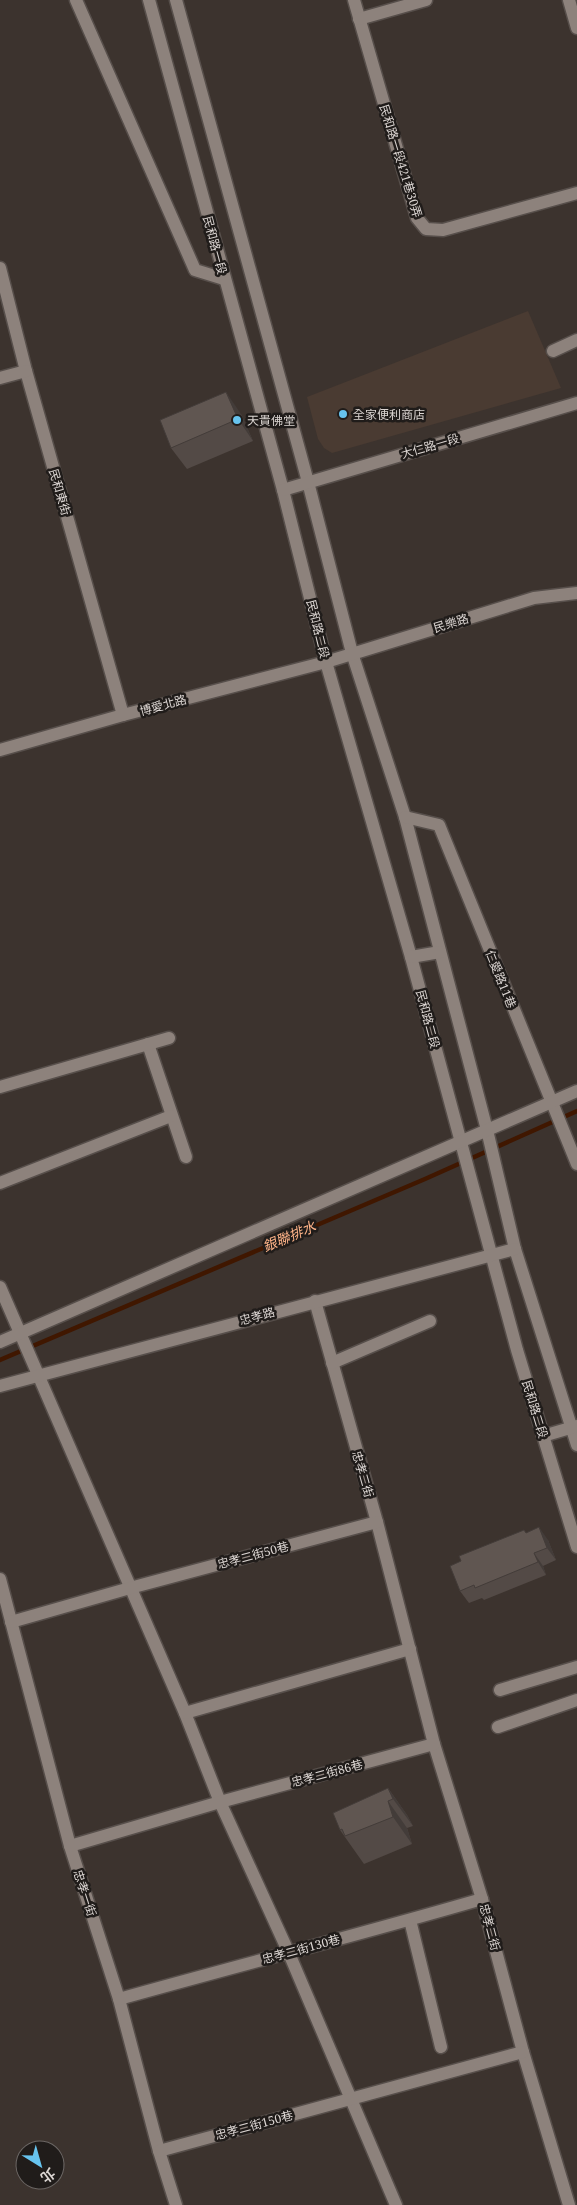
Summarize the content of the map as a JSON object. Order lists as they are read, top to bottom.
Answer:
{
  "streets": {
    "street": [
      "民和路一段421巷30弄",
      "民和路一段",
      "大仁路一段",
      "民和東街",
      "民樂路",
      "民和路二段",
      "博愛北路",
      "仁愛路11巷",
      "忠孝路",
      "忠孝二街",
      "忠孝二街50巷",
      "忠孝二街86巷",
      "忠孝一街",
      "忠孝二街130巷",
      "忠孝二街150巷"
    ]
  },
  "crossings": [
    ["民和路一段", "大仁路一段"],
    ["民和路一段", "民和路二段"],
    ["大仁路一段", "民和路二段"],
    ["民和東街", "博愛北路"],
    ["民樂路", "民和路二段"],
    ["民樂路", "博愛北路"],
    ["民和路二段", "博愛北路"],
    ["民和路二段", "忠孝路"],
    ["忠孝路", "忠孝二街"],
    ["忠孝二街", "忠孝二街50巷"],
    ["忠孝二街", "忠孝二街86巷"],
    ["忠孝二街", "忠孝二街130巷"],
    ["忠孝二街", "忠孝二街150巷"],
    ["忠孝二街50巷", "忠孝一街"],
    ["忠孝二街86巷", "忠孝一街"],
    ["忠孝一街", "忠孝二街130巷"],
    ["忠孝一街", "忠孝二街150巷"]
  ],
  "water": ["銀聯排水"],
  "places": ["全家便利商店", "天貴佛堂"],
  "north": "bottom right"
}
